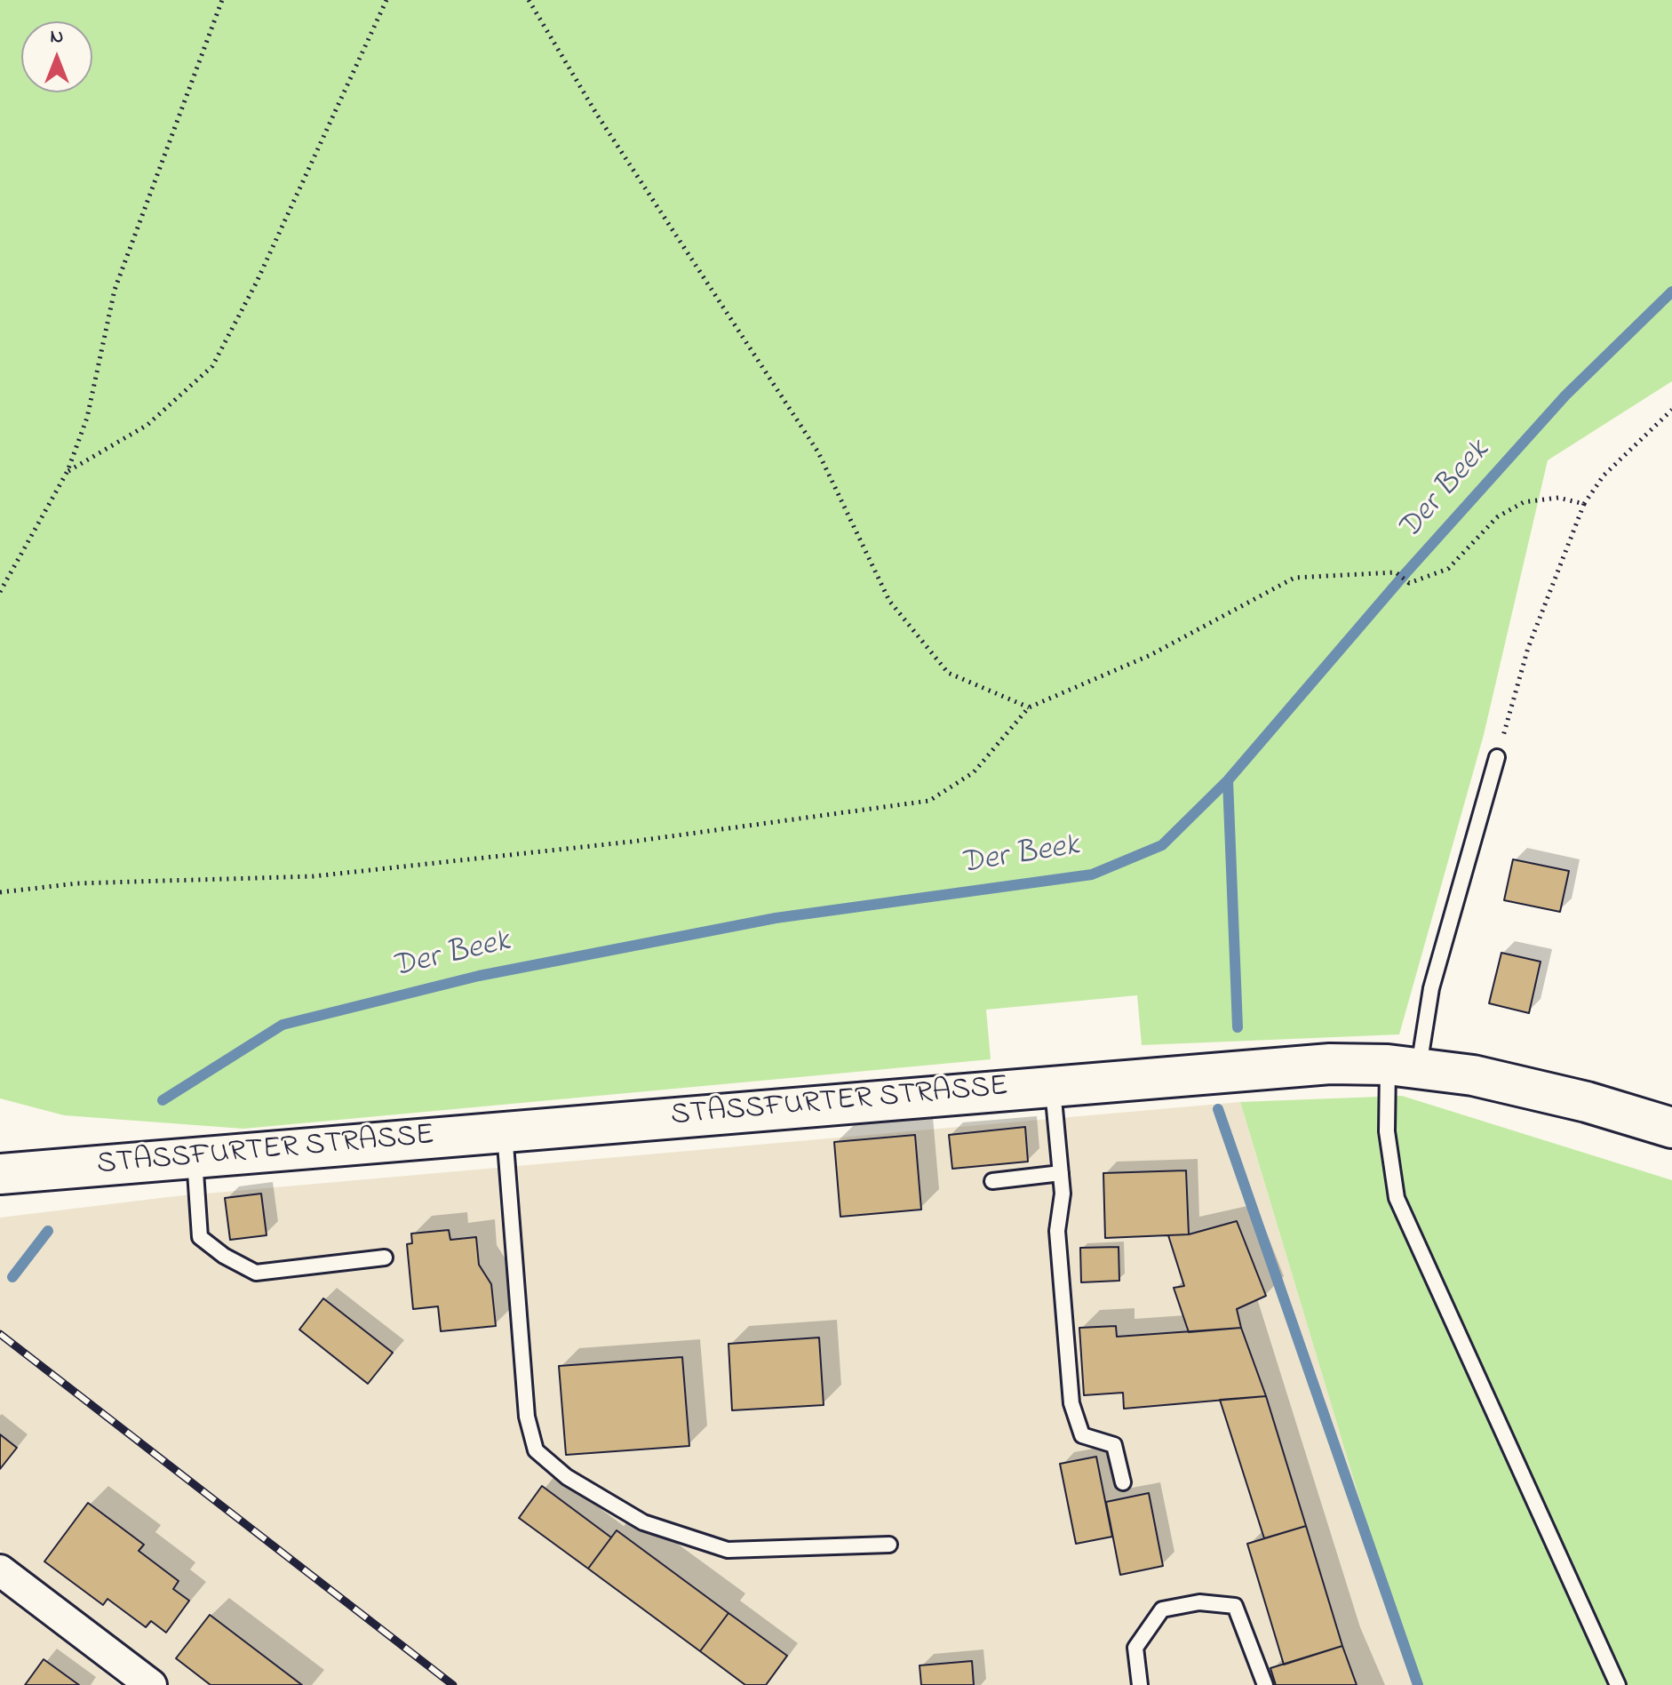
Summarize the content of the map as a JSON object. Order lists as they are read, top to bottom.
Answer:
{
  "streets": {
    "main road": ["STASSFURTER STRASSE"]
  },
  "water": ["Der Beek"],
  "north": "top"
}
